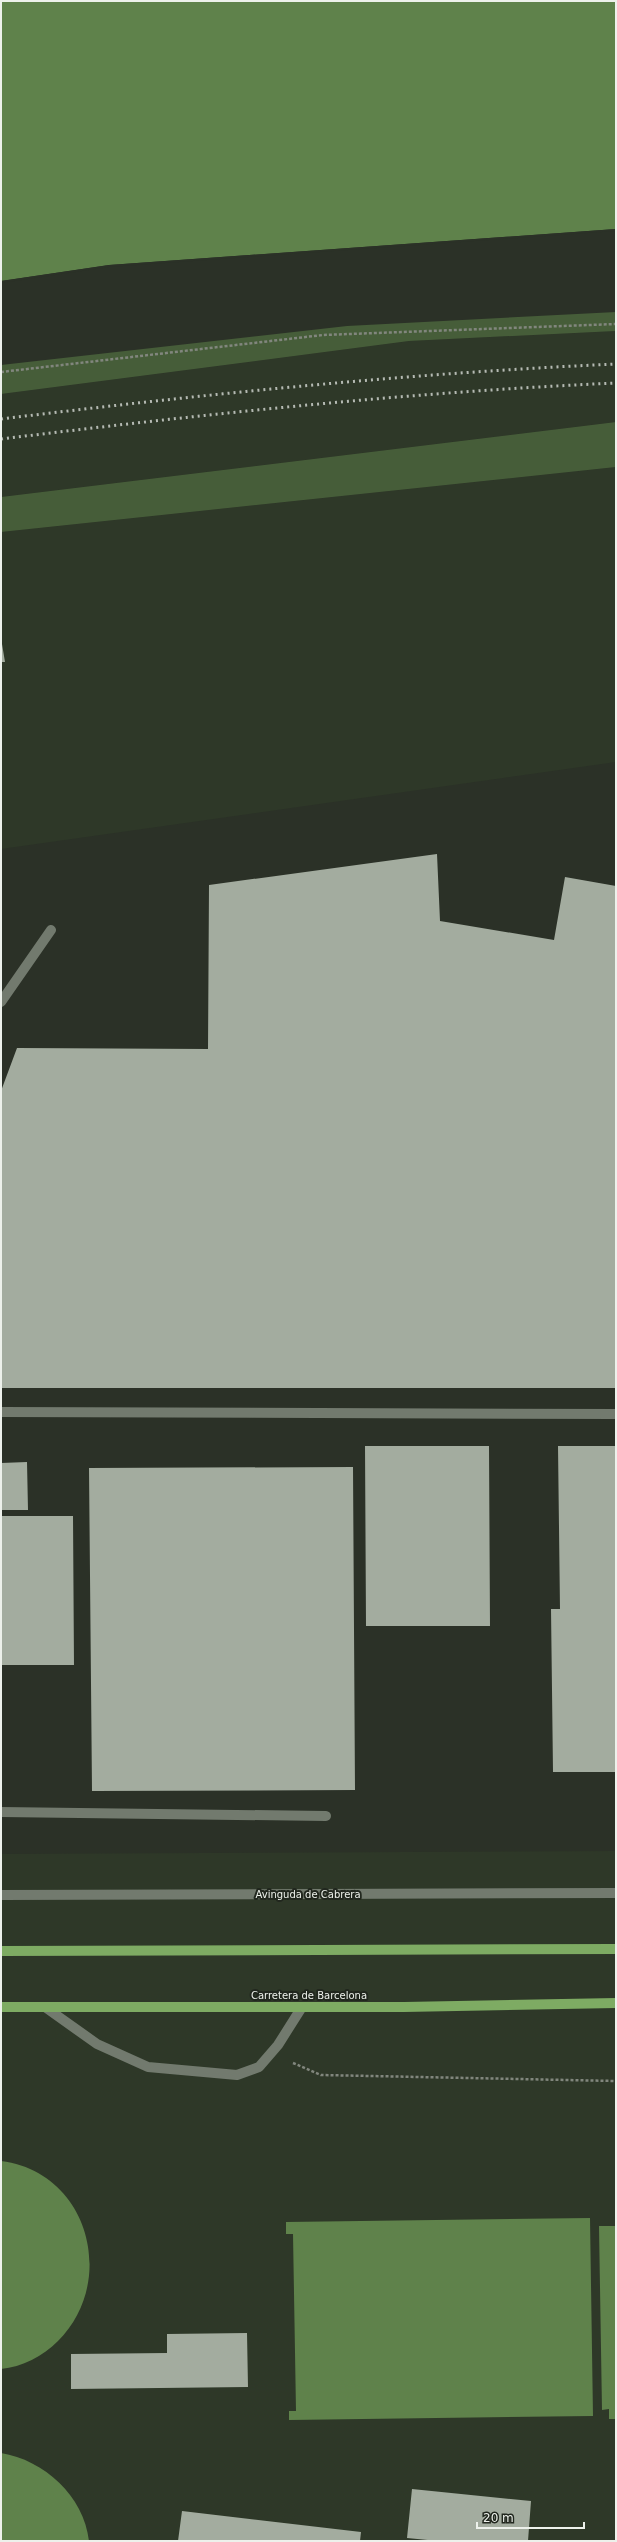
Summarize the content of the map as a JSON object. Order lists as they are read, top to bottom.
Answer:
{
  "streets": {
    "main road": ["Carretera de Barcelona"],
    "lane": ["Avinguda de Cabrera"]
  },
  "scale_bar": "20 m"
}
